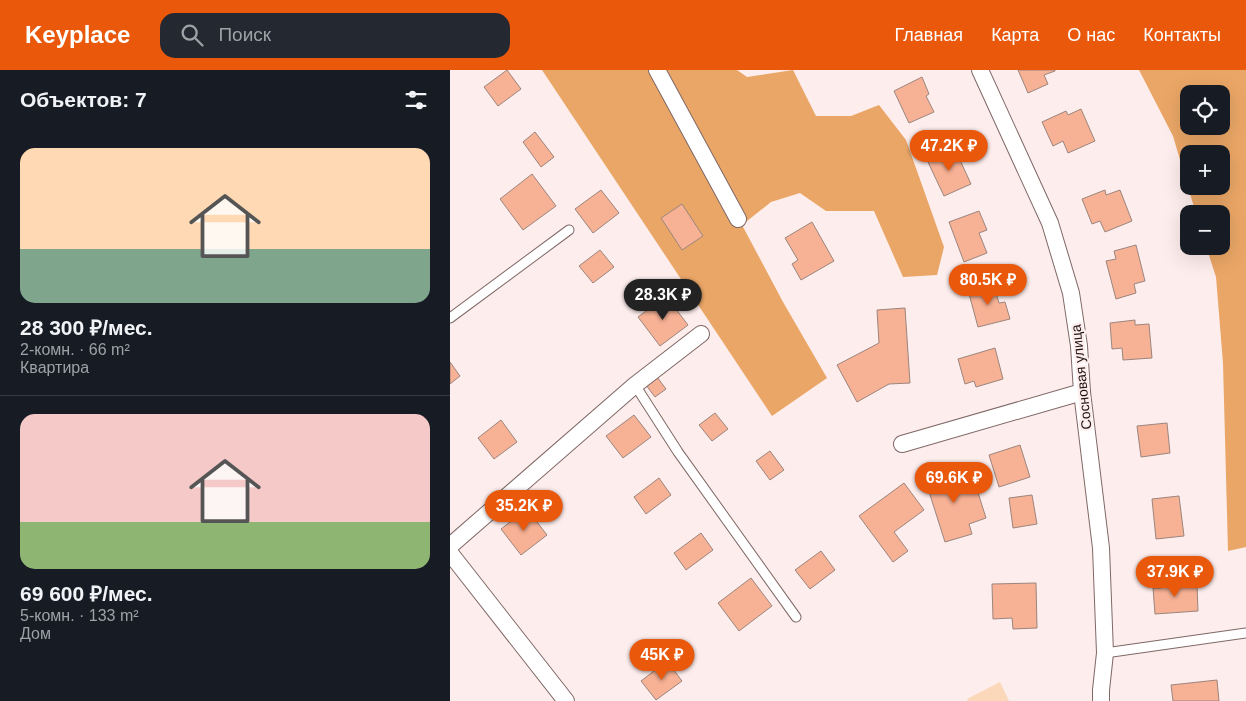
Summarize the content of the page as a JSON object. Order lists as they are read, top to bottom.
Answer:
{
  "streets": {
    "street": ["Сосновая улица"]
  },
  "page": {
    "header": "Keyplace",
    "search": "Поиск",
    "nav": [
      "Главная",
      "Карта",
      "О нас",
      "Контакты"
    ],
    "heading": "Объектов: 7",
    "map_buttons": ["+", "−"],
    "list": [
      {
        "name": "28 300 ₽/мес.",
        "note": "2-комн. · 66 m² · Квартира"
      },
      {
        "name": "69 600 ₽/мес.",
        "note": "5-комн. · 133 m² · Дом"
      }
    ],
    "price": [
      "47.2K ₽",
      "80.5K ₽",
      "28.3K ₽",
      "69.6K ₽",
      "35.2K ₽",
      "37.9K ₽",
      "45K ₽"
    ]
  }
}
